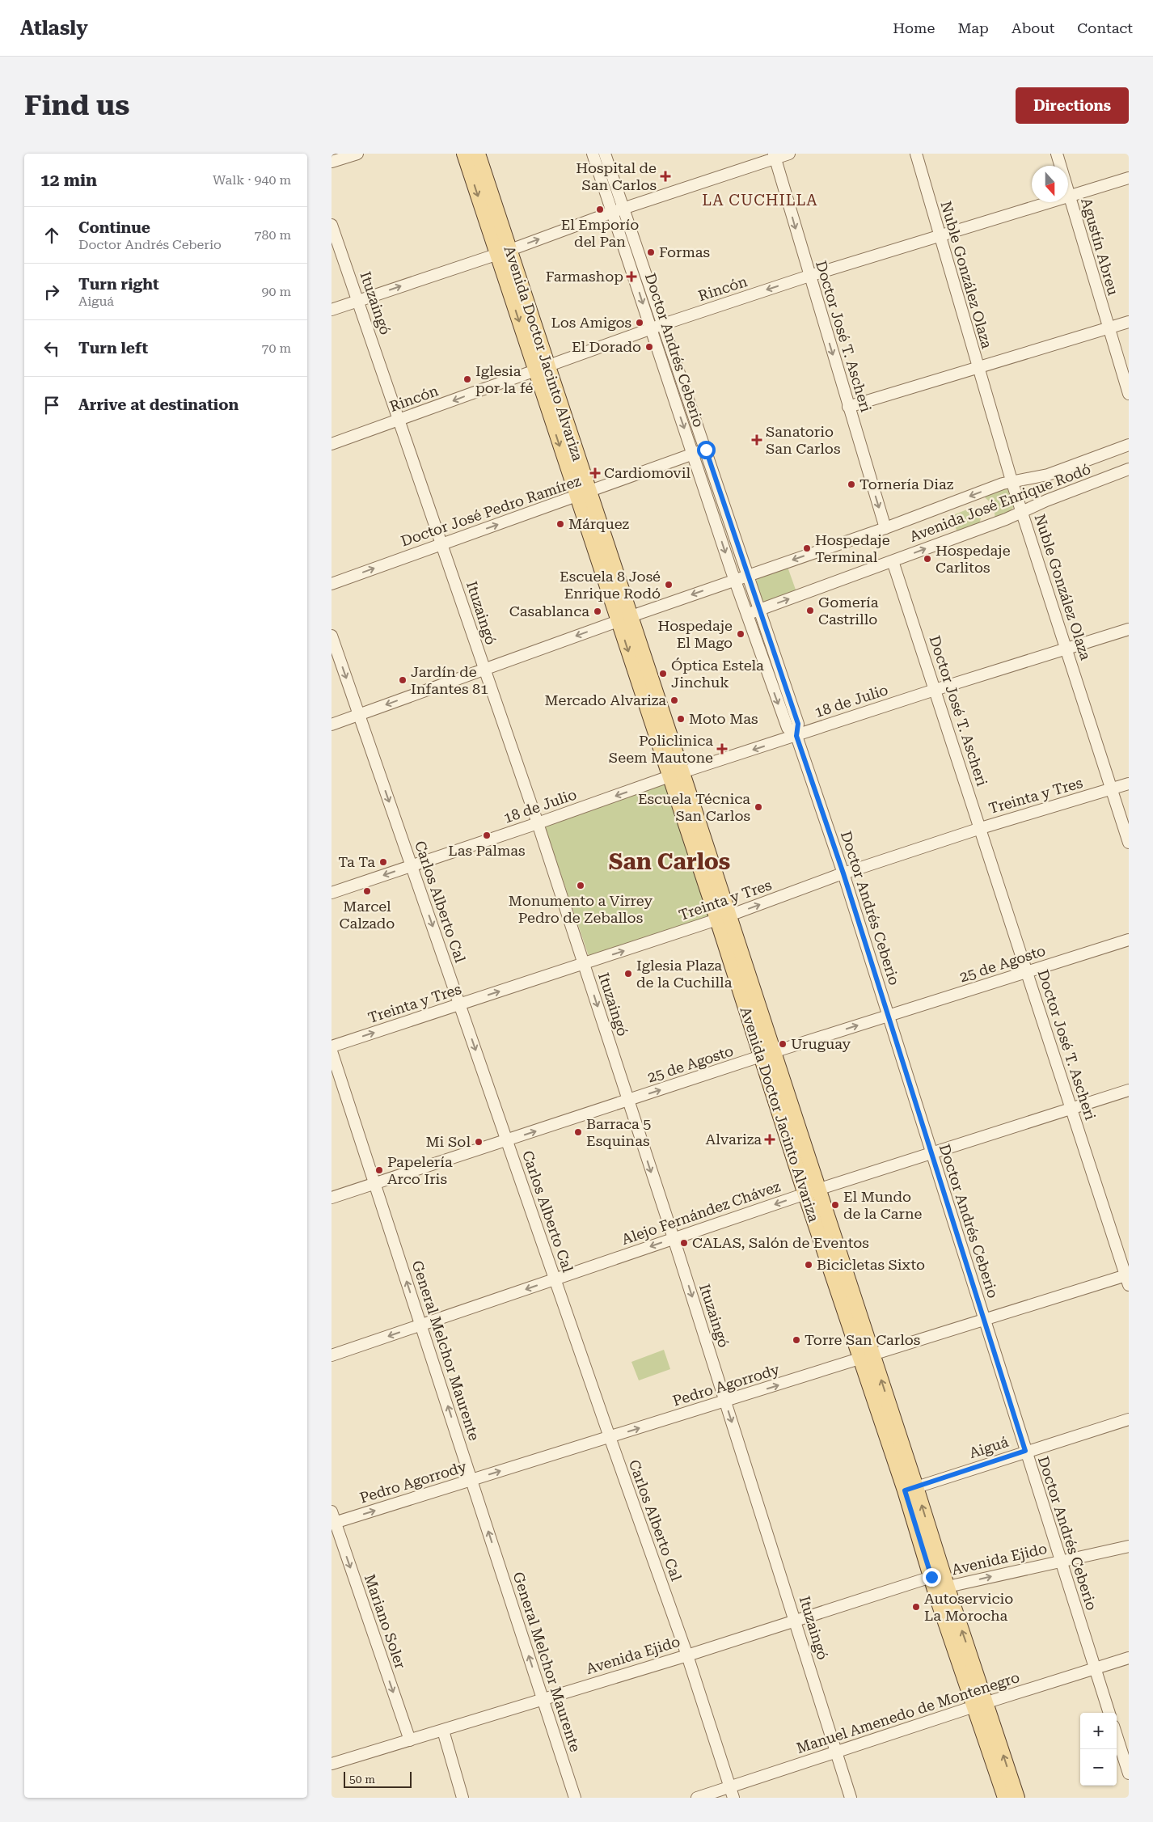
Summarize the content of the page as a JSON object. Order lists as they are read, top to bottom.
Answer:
{
  "streets": {
    "main road": ["Avenida Doctor Jacinto Alvariza"],
    "street": [
      "Agustín Abreu",
      "Nuble González Olaza",
      "Rincón",
      "Ituzaingó",
      "Doctor José T. Ascheri",
      "Doctor Andrés Ceberio",
      "Avenida José Enrique Rodó",
      "Doctor José Pedro Ramírez",
      "18 de Julio",
      "Treinta y Tres",
      "Carlos Alberto Cal",
      "25 de Agosto",
      "Alejo Fernández Chávez",
      "General Melchor Maurente",
      "Pedro Agorrody",
      "Aiguá",
      "Avenida Ejido",
      "Mariano Soler",
      "Manuel Amenedo de Montenegro"
    ]
  },
  "crossings": [
    ["Agustín Abreu", "Rincón"],
    ["Nuble González Olaza", "Rincón"],
    ["Nuble González Olaza", "Avenida José Enrique Rodó"],
    ["Nuble González Olaza", "18 de Julio"],
    ["Nuble González Olaza", "Treinta y Tres"],
    ["Rincón", "Ituzaingó"],
    ["Rincón", "Doctor José T. Ascheri"],
    ["Rincón", "Doctor Andrés Ceberio"],
    ["Rincón", "Avenida Doctor Jacinto Alvariza"],
    ["Ituzaingó", "Avenida José Enrique Rodó"],
    ["Ituzaingó", "Doctor José Pedro Ramírez"],
    ["Ituzaingó", "18 de Julio"],
    ["Ituzaingó", "Treinta y Tres"],
    ["Ituzaingó", "25 de Agosto"],
    ["Ituzaingó", "Alejo Fernández Chávez"],
    ["Ituzaingó", "Pedro Agorrody"],
    ["Ituzaingó", "Avenida Ejido"],
    ["Ituzaingó", "Manuel Amenedo de Montenegro"],
    ["Doctor José T. Ascheri", "Avenida José Enrique Rodó"],
    ["Doctor José T. Ascheri", "18 de Julio"],
    ["Doctor José T. Ascheri", "Treinta y Tres"],
    ["Doctor José T. Ascheri", "25 de Agosto"],
    ["Doctor José T. Ascheri", "Alejo Fernández Chávez"],
    ["Doctor José T. Ascheri", "Pedro Agorrody"],
    ["Doctor Andrés Ceberio", "Avenida José Enrique Rodó"],
    ["Doctor Andrés Ceberio", "Doctor José Pedro Ramírez"],
    ["Doctor Andrés Ceberio", "18 de Julio"],
    ["Doctor Andrés Ceberio", "Treinta y Tres"],
    ["Doctor Andrés Ceberio", "25 de Agosto"],
    ["Doctor Andrés Ceberio", "Alejo Fernández Chávez"],
    ["Doctor Andrés Ceberio", "Pedro Agorrody"],
    ["Doctor Andrés Ceberio", "Aiguá"],
    ["Doctor Andrés Ceberio", "Avenida Ejido"],
    ["Doctor Andrés Ceberio", "Manuel Amenedo de Montenegro"],
    ["Avenida Doctor Jacinto Alvariza", "Avenida José Enrique Rodó"],
    ["Avenida Doctor Jacinto Alvariza", "Doctor José Pedro Ramírez"],
    ["Avenida Doctor Jacinto Alvariza", "18 de Julio"],
    ["Avenida Doctor Jacinto Alvariza", "Treinta y Tres"],
    ["Avenida Doctor Jacinto Alvariza", "25 de Agosto"],
    ["Avenida Doctor Jacinto Alvariza", "Alejo Fernández Chávez"],
    ["Avenida Doctor Jacinto Alvariza", "Pedro Agorrody"],
    ["Avenida Doctor Jacinto Alvariza", "Aiguá"],
    ["Avenida Doctor Jacinto Alvariza", "Avenida Ejido"],
    ["Avenida Doctor Jacinto Alvariza", "Manuel Amenedo de Montenegro"],
    ["Avenida José Enrique Rodó", "Carlos Alberto Cal"],
    ["18 de Julio", "Carlos Alberto Cal"],
    ["Treinta y Tres", "Carlos Alberto Cal"],
    ["Carlos Alberto Cal", "25 de Agosto"],
    ["Carlos Alberto Cal", "Alejo Fernández Chávez"],
    ["Carlos Alberto Cal", "Pedro Agorrody"],
    ["Carlos Alberto Cal", "Avenida Ejido"],
    ["Carlos Alberto Cal", "Manuel Amenedo de Montenegro"],
    ["25 de Agosto", "General Melchor Maurente"],
    ["Alejo Fernández Chávez", "General Melchor Maurente"],
    ["General Melchor Maurente", "Pedro Agorrody"],
    ["General Melchor Maurente", "Avenida Ejido"],
    ["Pedro Agorrody", "Mariano Soler"],
    ["Avenida Ejido", "Mariano Soler"]
  ],
  "one_way": [
    "Rincón",
    "Ituzaingó",
    "Doctor José Pedro Ramírez",
    "18 de Julio",
    "Treinta y Tres",
    "Carlos Alberto Cal",
    "25 de Agosto",
    "Alejo Fernández Chávez",
    "General Melchor Maurente",
    "Pedro Agorrody",
    "Mariano Soler"
  ],
  "districts": ["LA CUCHILLA", "San Carlos"],
  "places": {
    "health": [
      "Hospital de San Carlos",
      "Farmashop",
      "Sanatorio San Carlos",
      "Cardiomovil",
      "Policlinica Seem Mautone",
      "Alvariza"
    ],
    "other": [
      "El Emporío del Pan",
      "Formas",
      "Los Amigos",
      "El Dorado",
      "Iglesia por la fé",
      "Tornería Diaz",
      "Márquez",
      "Hospedaje Terminal",
      "Hospedaje Carlitos",
      "Escuela 8 José Enrique Rodó",
      "Gomería Castrillo",
      "Casablanca",
      "Hospedaje El Mago",
      "Óptica Estela Jinchuk",
      "Jardín de Infantes 81",
      "Mercado Alvariza",
      "Moto Mas",
      "Escuela Técnica San Carlos",
      "Las Palmas",
      "Ta Ta",
      "Monumento a Virrey Pedro de Zeballos",
      "Marcel Calzado",
      "Iglesia Plaza de la Cuchilla",
      "Uruguay",
      "Barraca 5 Esquinas",
      "Mi Sol",
      "Papelería Arco Iris",
      "El Mundo de la Carne",
      "CALAS, Salón de Eventos",
      "Bicicletas Sixto",
      "Torre San Carlos",
      "Autoservicio La Morocha"
    ]
  },
  "scale_bar": "50 m",
  "north": "bottom",
  "page": {
    "header": "Atlasly",
    "nav": [
      "Home",
      "Map",
      "About",
      "Contact"
    ],
    "buttons": "Directions",
    "title": "Find us",
    "heading": ["12 min", "Walk · 940 m"],
    "list": [
      ["Continue", "Doctor Andrés Ceberio", "780 m"],
      ["Turn right", "Aiguá", "90 m"],
      ["Turn left", "70 m"],
      "Arrive at destination"
    ],
    "map_buttons": ["+", "−"],
    "scale": "50 m"
  }
}
